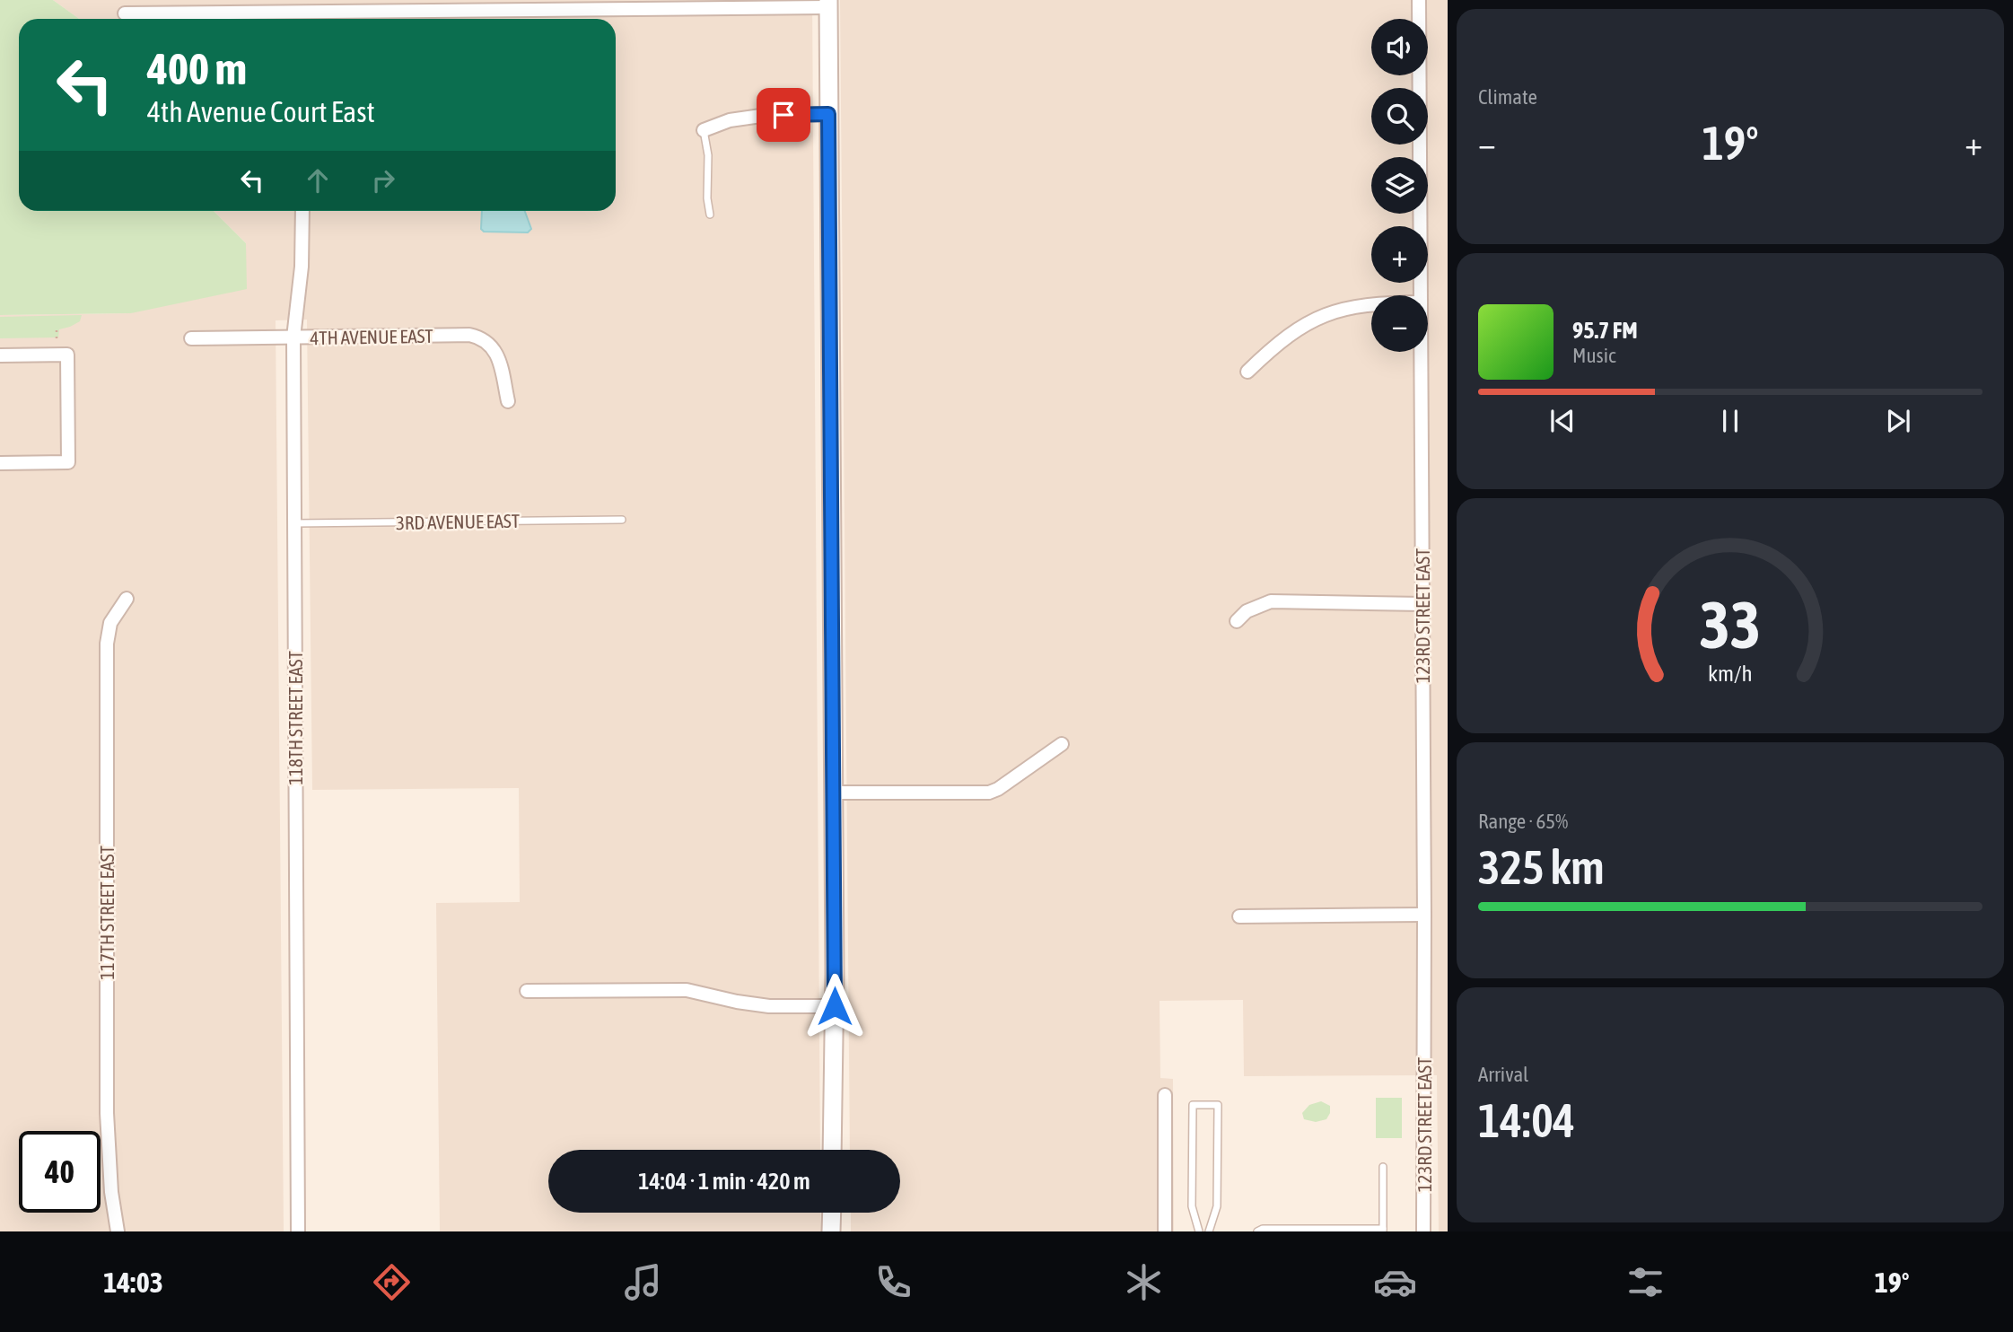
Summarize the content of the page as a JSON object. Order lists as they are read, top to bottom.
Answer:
{
  "streets": {
    "street": [
      "4TH AVENUE EAST",
      "123RD STREET EAST",
      "118TH STREET EAST",
      "117TH STREET EAST"
    ],
    "lane": ["3RD AVENUE EAST"]
  },
  "crossings": [
    ["4TH AVENUE EAST", "118TH STREET EAST"],
    ["3RD AVENUE EAST", "118TH STREET EAST"]
  ],
  "page": {
    "tile": [
      "Climate",
      ["Range · 65%", "325 km"],
      ["Arrival", "14:04"]
    ],
    "map_buttons": ["+", "−"],
    "turn": ["400 m", "4th Avenue Court East"],
    "heat": ["−", "19°", "+"],
    "song": ["95.7 FM", "Music"],
    "limit": "40",
    "trip": "14:04 · 1 min · 420 m",
    "tabs": ["14:03", "19°"],
    "gauge": ["33", "km/h"]
  }
}
